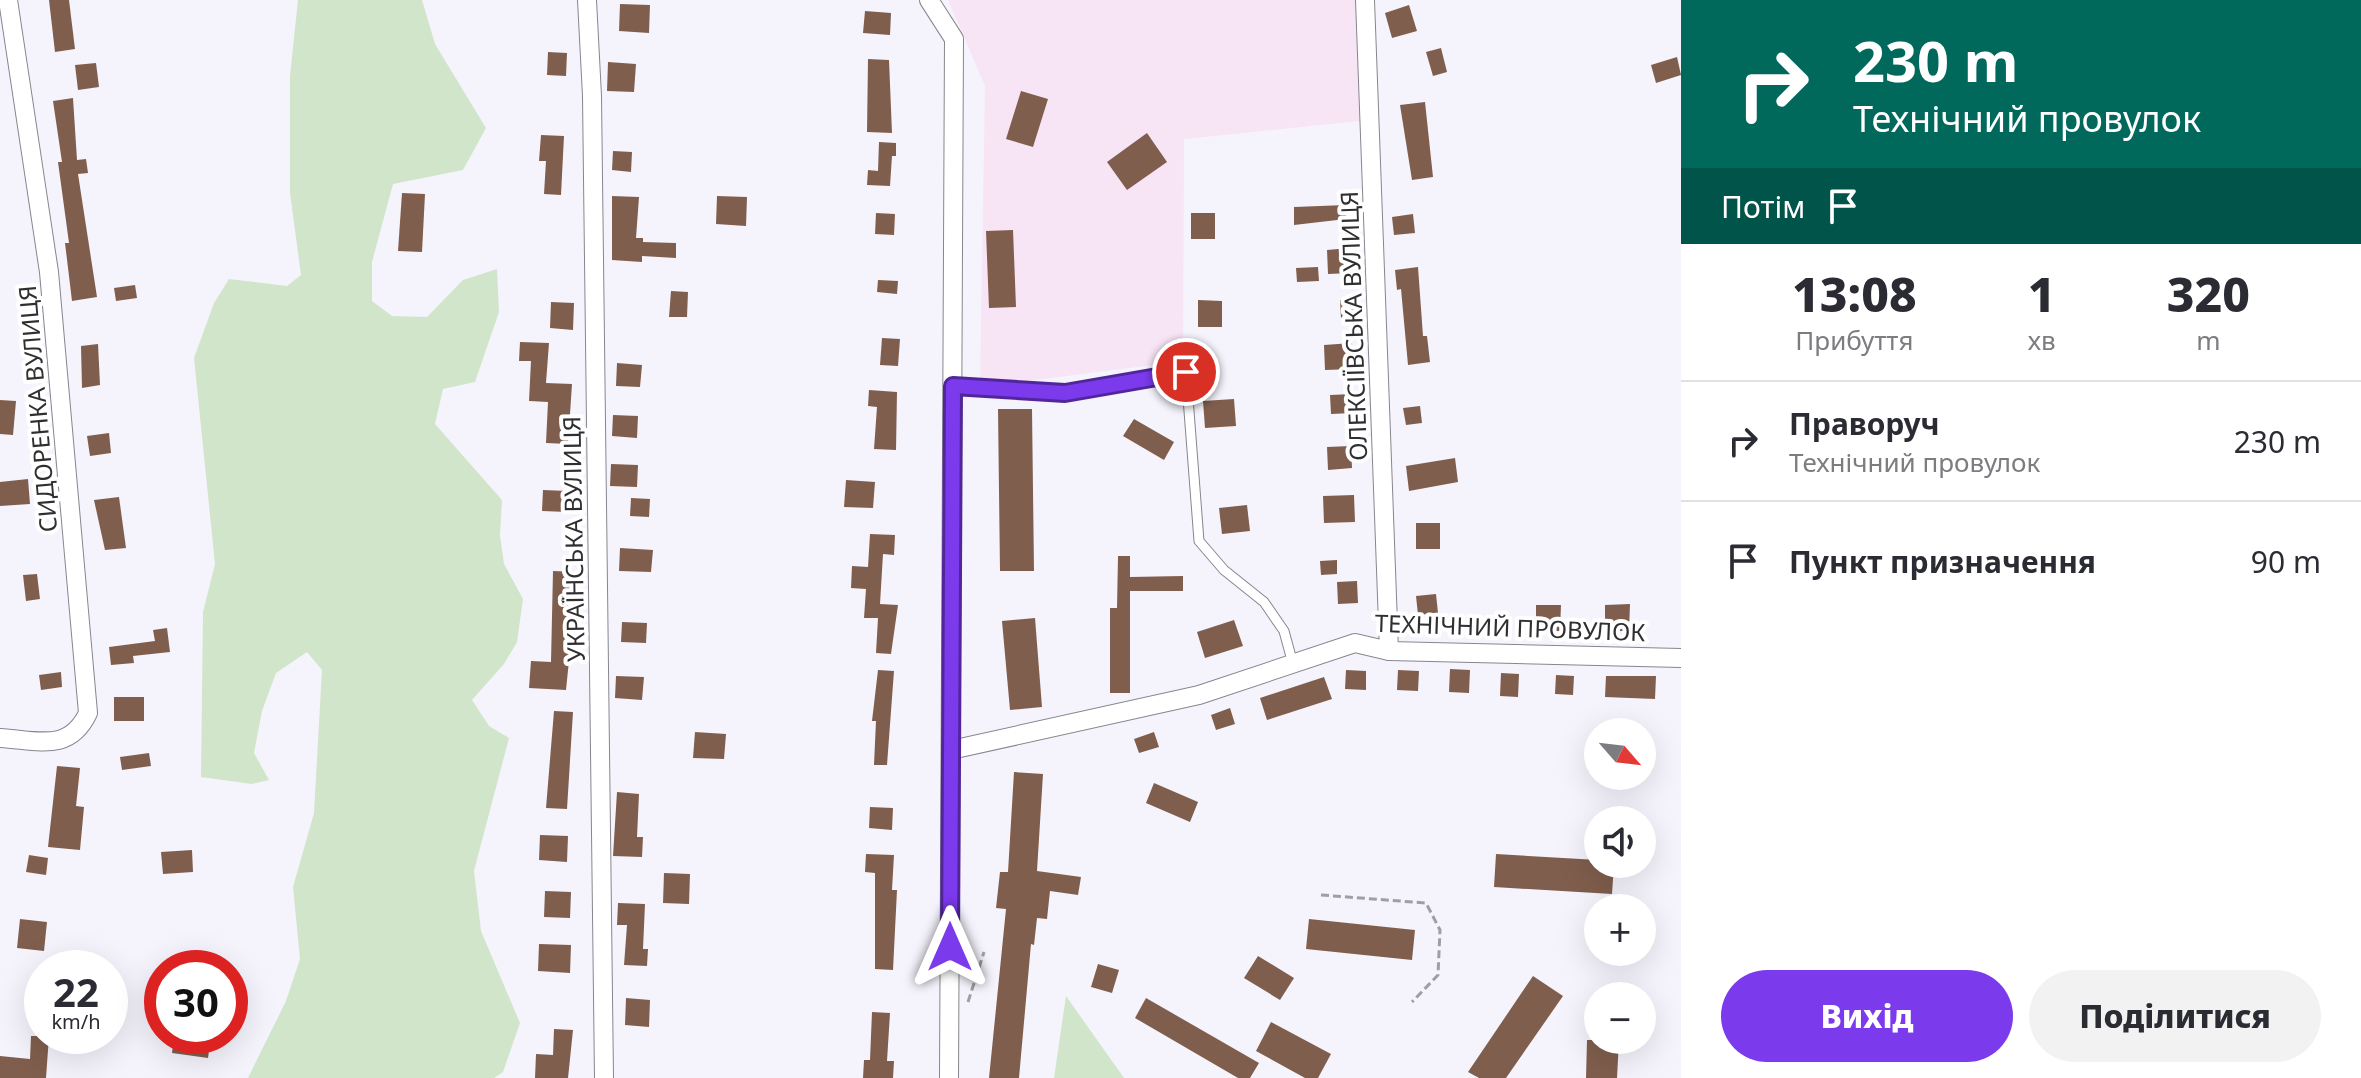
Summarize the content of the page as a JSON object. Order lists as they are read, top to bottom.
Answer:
{
  "streets": {
    "street": [
      "ОЛЕКСІЇВСЬКА ВУЛИЦЯ",
      "СИДОРЕНКА ВУЛИЦЯ",
      "УКРАЇНСЬКА ВУЛИЦЯ",
      "ТЕХНІЧНИЙ ПРОВУЛОК"
    ]
  },
  "crossings": [
    ["ОЛЕКСІЇВСЬКА ВУЛИЦЯ", "ТЕХНІЧНИЙ ПРОВУЛОК"]
  ],
  "north": "bottom right",
  "page": {
    "turn": ["230 m", "Технічний провулок"],
    "then": "Потім",
    "eta": [
      "13:08",
      "Прибуття",
      "1",
      "хв",
      "320",
      "m"
    ],
    "list": [
      {
        "name": "Праворуч",
        "note": "Технічний провулок",
        "value": "230 m"
      },
      {
        "name": "Пункт призначення",
        "value": "90 m"
      }
    ],
    "map_buttons": ["+", "−"],
    "speed": "22 km/h",
    "limit": "30",
    "buttons": ["Вихід", "Поділитися"]
  }
}
